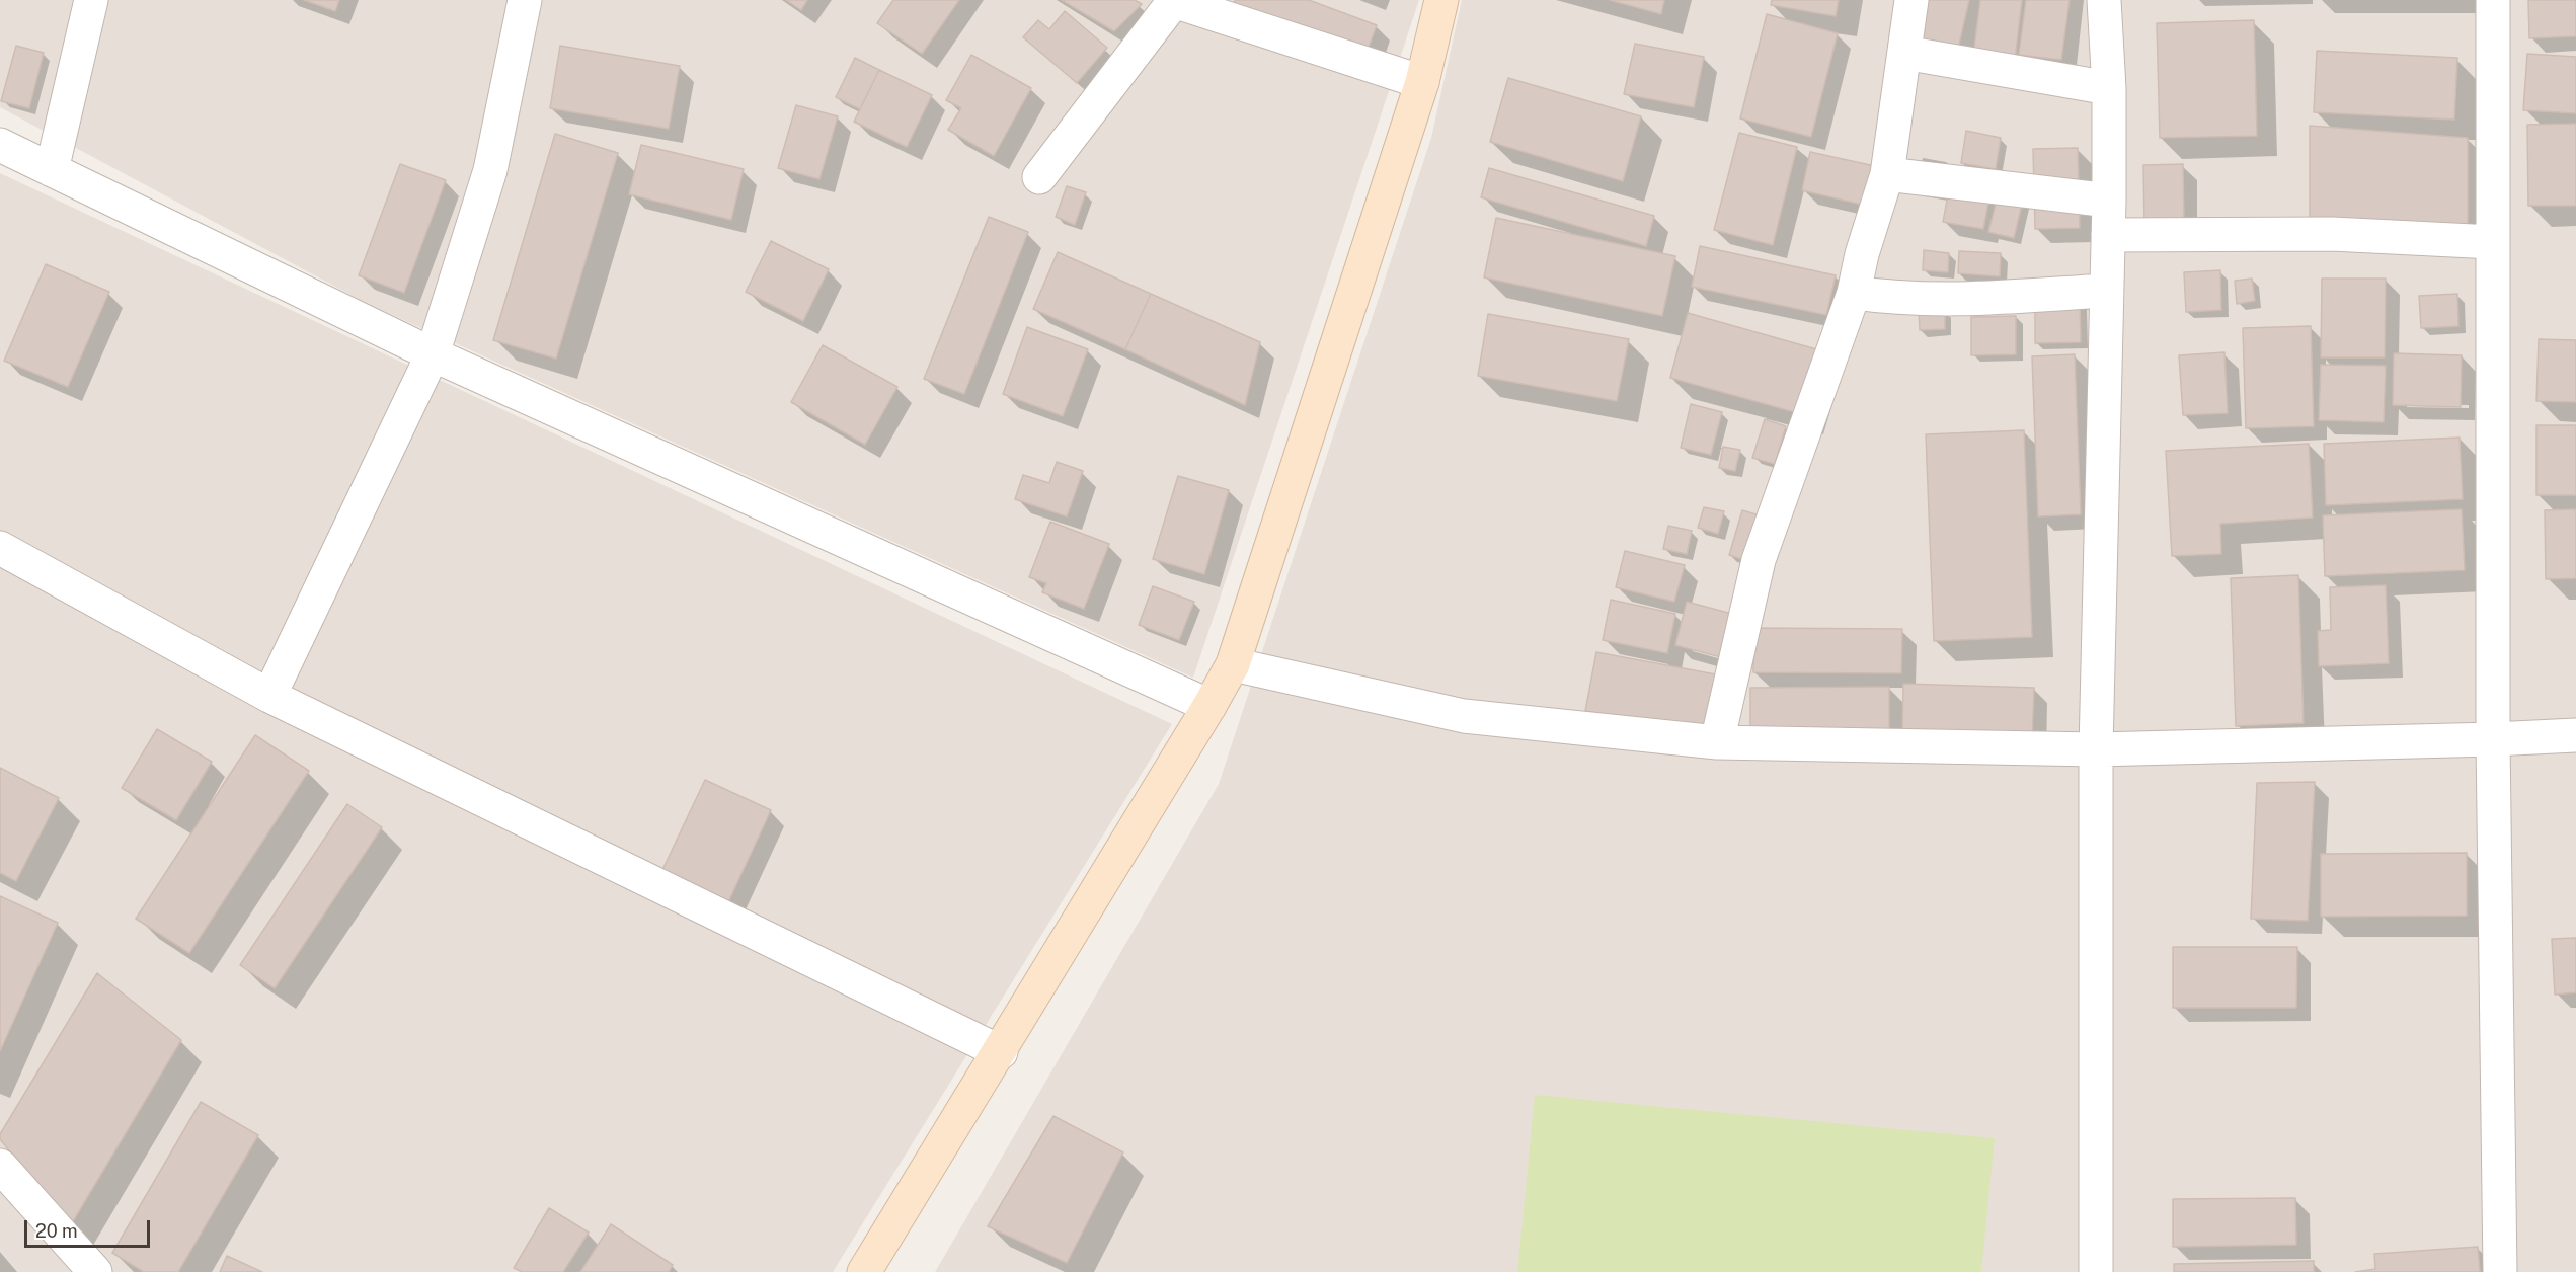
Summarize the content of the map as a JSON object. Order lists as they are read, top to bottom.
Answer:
{
  "scale_bar": "20 m"
}
